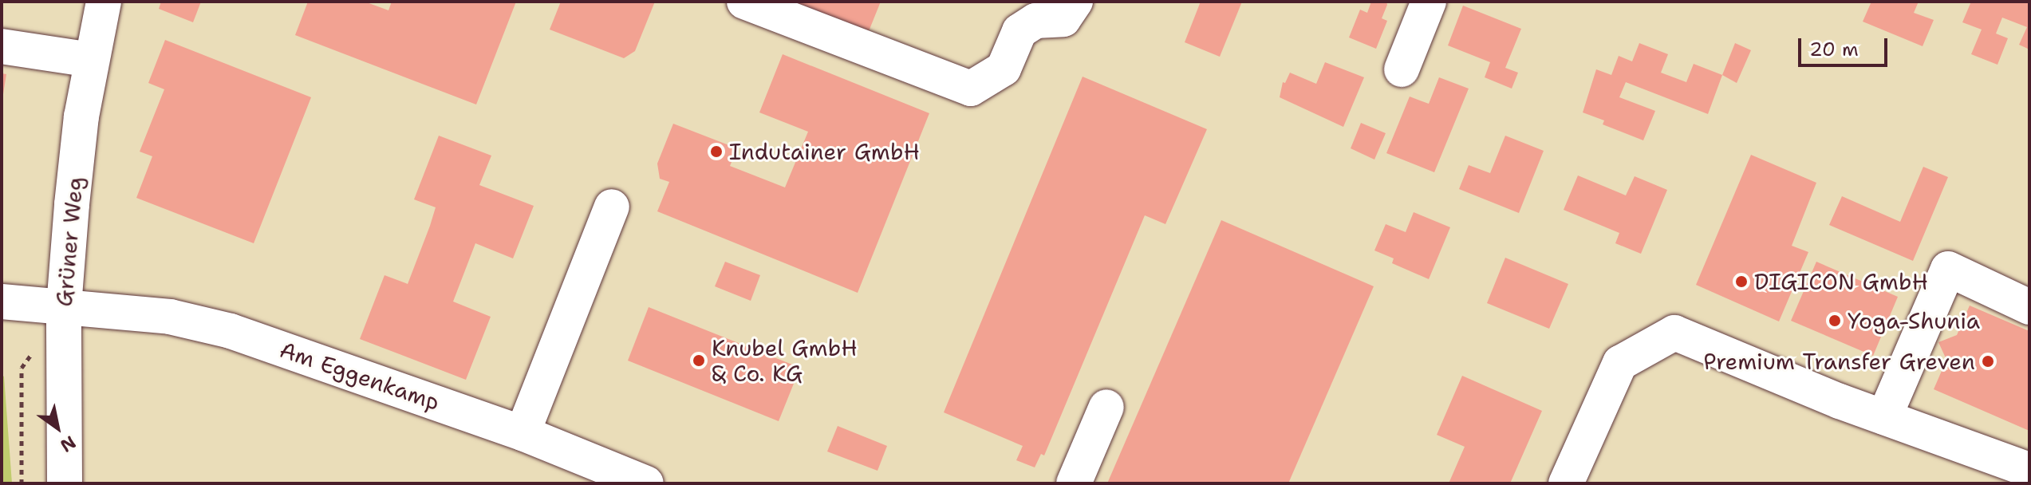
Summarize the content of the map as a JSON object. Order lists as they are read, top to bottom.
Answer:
{
  "streets": {
    "street": ["Grüner Weg", "Am Eggenkamp"]
  },
  "crossings": [
    ["Grüner Weg", "Am Eggenkamp"]
  ],
  "places": [
    "Indutainer GmbH",
    "DIGICON GmbH",
    "Yoga-Shunia",
    "Knubel GmbH & Co. KG",
    "Premium Transfer Greven"
  ],
  "scale_bar": "20 m",
  "north": "bottom right"
}
